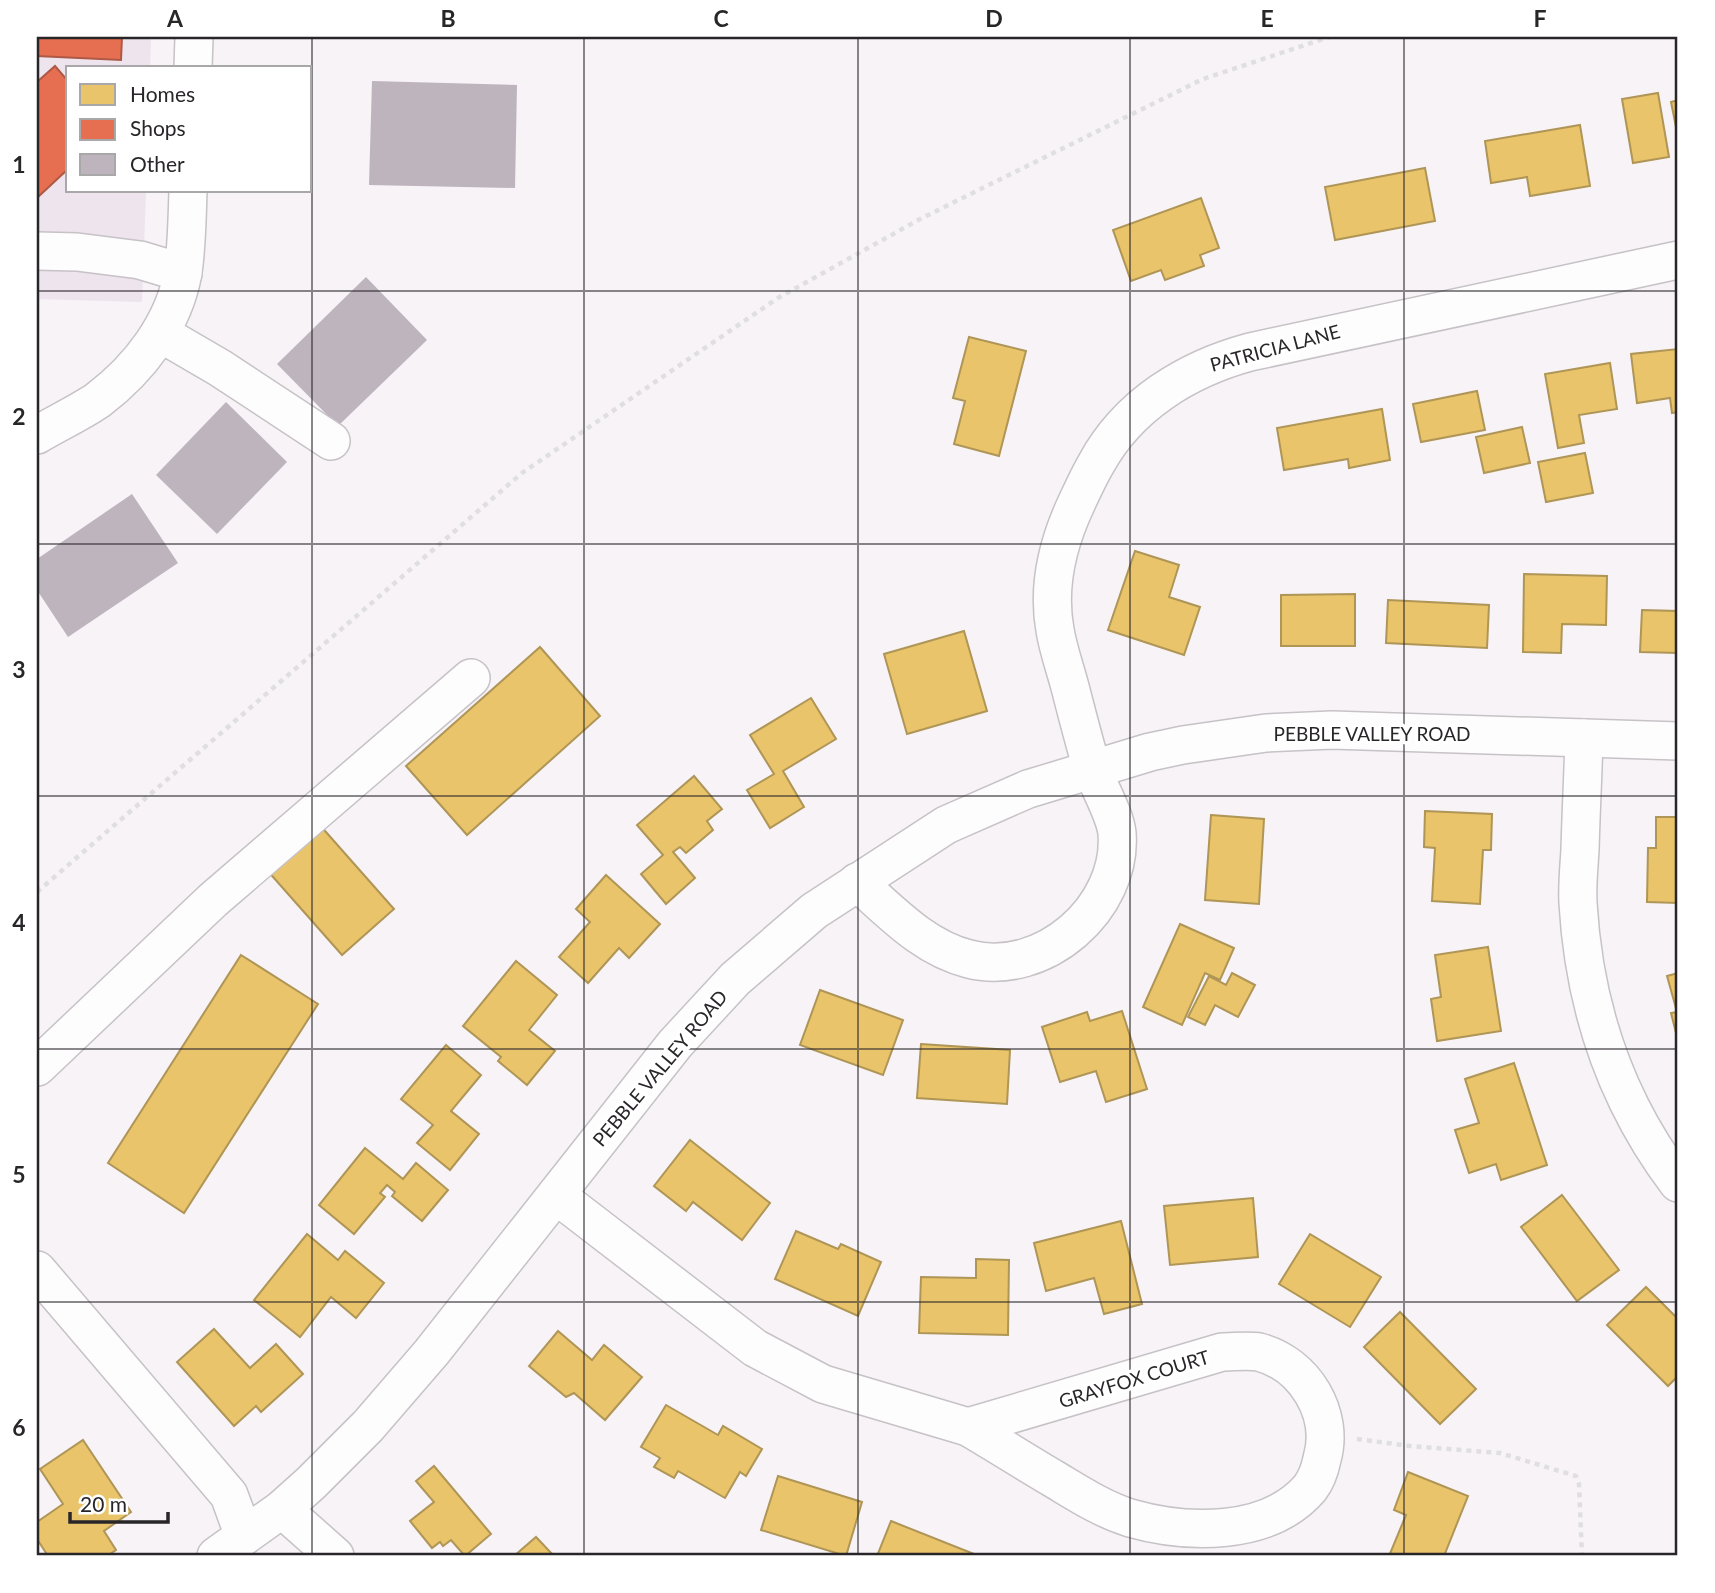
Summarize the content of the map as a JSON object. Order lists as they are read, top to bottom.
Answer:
{
  "streets": {
    "street": ["PATRICIA LANE", "PEBBLE VALLEY ROAD", "GRAYFOX COURT"]
  },
  "crossings": [
    ["PATRICIA LANE", "PEBBLE VALLEY ROAD"],
    ["PEBBLE VALLEY ROAD", "GRAYFOX COURT"]
  ],
  "legend": ["Homes", "Shops", "Other"],
  "scale_bar": "20 m",
  "grid": {
    "columns": [
      "A",
      "B",
      "C",
      "D",
      "E",
      "F"
    ],
    "rows": [
      "1",
      "2",
      "3",
      "4",
      "5",
      "6"
    ]
  }
}
